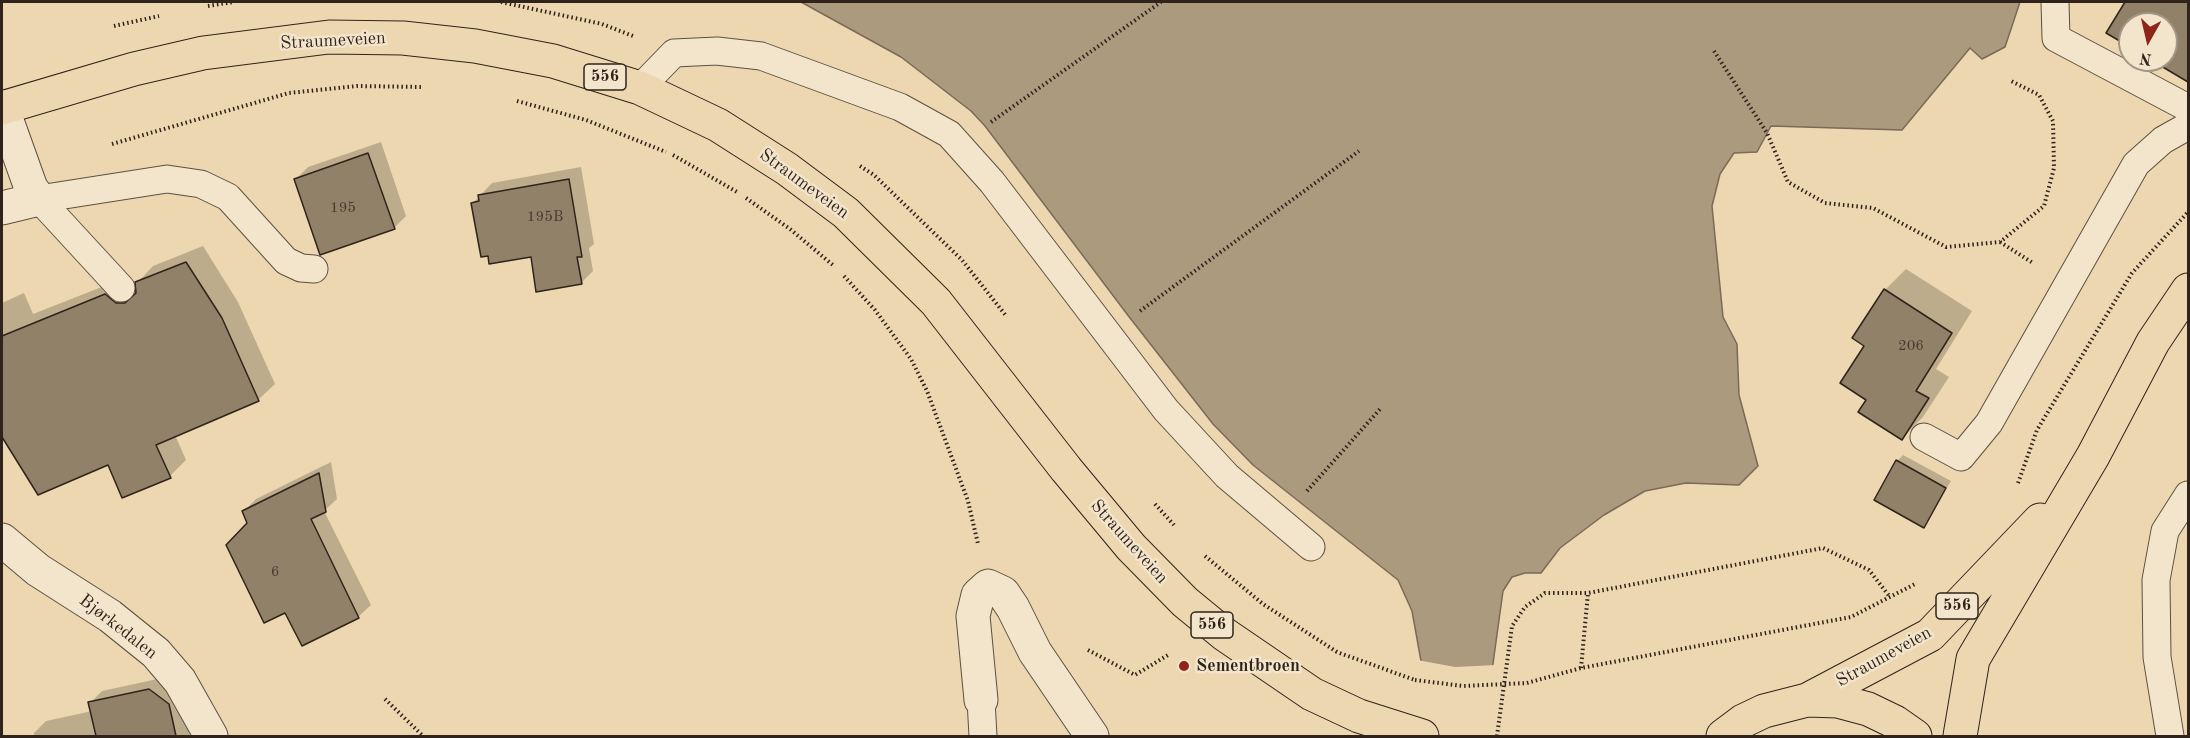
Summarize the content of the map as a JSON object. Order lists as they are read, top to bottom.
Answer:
{
  "streets": {
    "main road": ["Straumeveien", "556"],
    "street": ["Bjørkedalen"]
  },
  "crossings": [
    ["Straumeveien", "556"]
  ],
  "places": ["Sementbroen"],
  "house_numbers": [
    "195",
    "195B",
    "206",
    "6"
  ],
  "north": "bottom"
}
